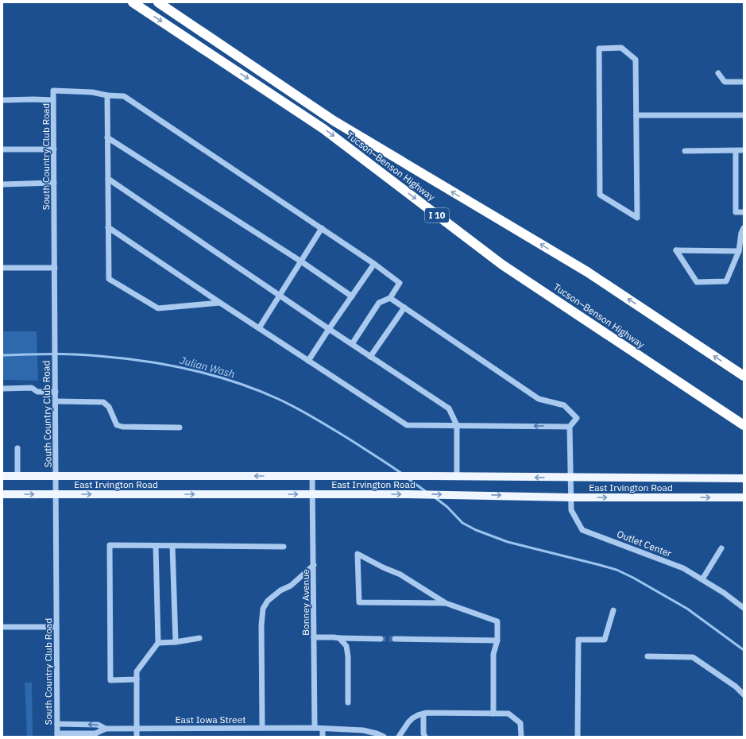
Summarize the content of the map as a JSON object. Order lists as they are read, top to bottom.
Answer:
{
  "streets": {
    "highway": ["Tucson–Benson Highway", "I 10"],
    "main road": ["East Irvington Road"],
    "street": [
      "South Country Club Road",
      "Outlet Center",
      "Bonney Avenue",
      "East Iowa Street"
    ]
  },
  "crossings": [
    ["South Country Club Road", "East Irvington Road"],
    ["South Country Club Road", "East Iowa Street"],
    ["East Irvington Road", "Outlet Center"],
    ["East Irvington Road", "Bonney Avenue"],
    ["Bonney Avenue", "East Iowa Street"]
  ],
  "water": ["Julian Wash"]
}
